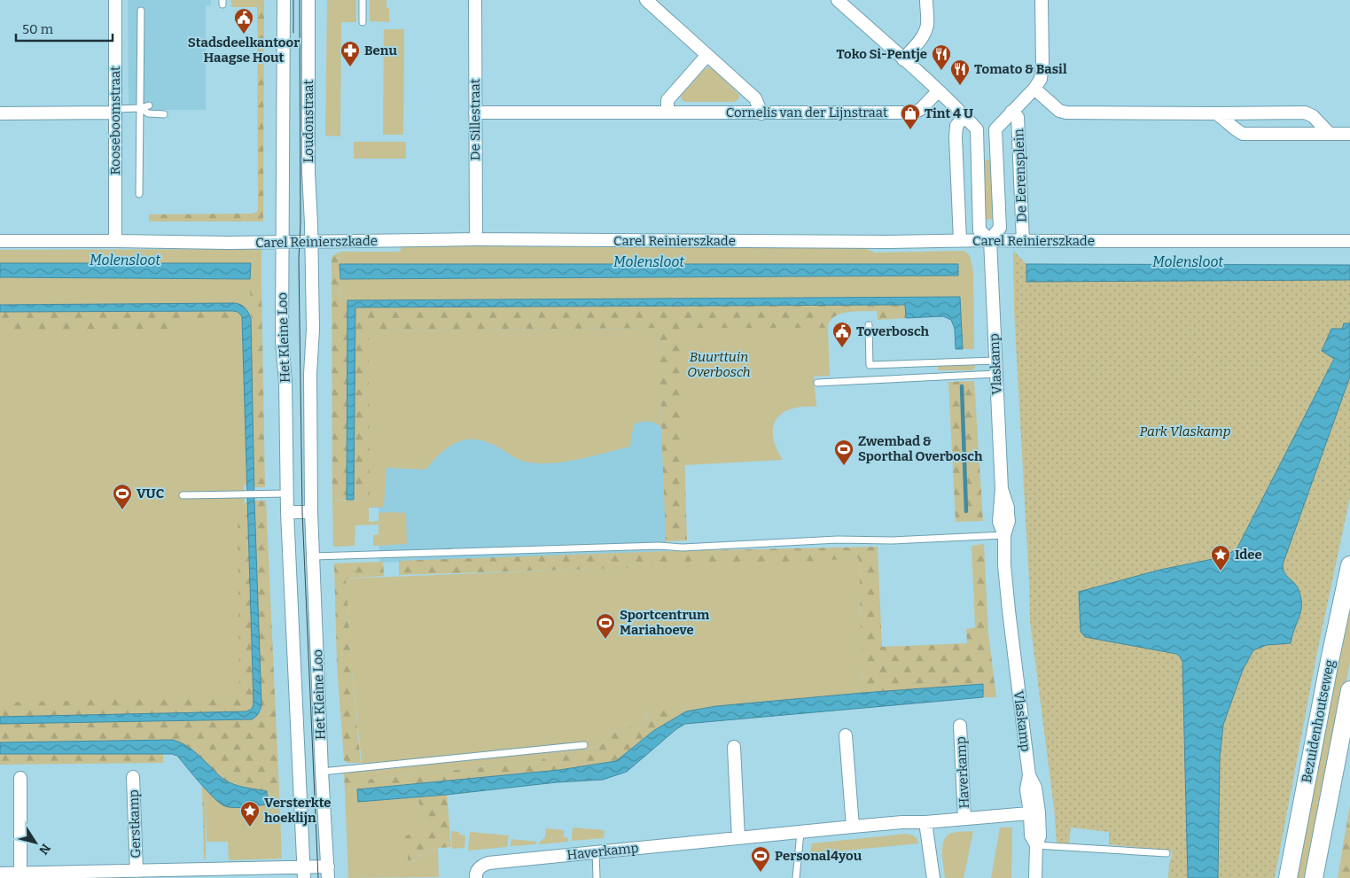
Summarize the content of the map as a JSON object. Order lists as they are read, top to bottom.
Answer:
{
  "streets": {
    "main road": ["Bezuidenhoutseweg"],
    "street": [
      "Cornelis van der Lijnstraat",
      "De Sillestraat",
      "Rooseboomstraat",
      "Loudonstraat",
      "De Eerensplein",
      "Carel Reinierszkade",
      "Het Kleine Loo",
      "Vlaskamp",
      "Haverkamp",
      "Gerstkamp"
    ]
  },
  "crossings": [
    ["Cornelis van der Lijnstraat", "De Sillestraat"],
    ["De Sillestraat", "Carel Reinierszkade"],
    ["Rooseboomstraat", "Carel Reinierszkade"],
    ["Loudonstraat", "Carel Reinierszkade"],
    ["Loudonstraat", "Het Kleine Loo"],
    ["De Eerensplein", "Carel Reinierszkade"],
    ["De Eerensplein", "Vlaskamp"],
    ["Carel Reinierszkade", "Het Kleine Loo"],
    ["Carel Reinierszkade", "Vlaskamp"],
    ["Het Kleine Loo", "Gerstkamp"],
    ["Vlaskamp", "Haverkamp"]
  ],
  "water": ["Molensloot"],
  "parks": ["Buurttuin Overbosch", "Park Vlaskamp"],
  "places": {
    "public building": ["Stadsdeelkantoor Haagse Hout", "Toverbosch"],
    "pharmacy": ["Benu"],
    "restaurant": ["Toko Si-Pentje", "Tomato & Basil"],
    "shop": ["Tint 4 U"],
    "sports": [
      "Zwembad & Sporthal Overbosch",
      "VUC",
      "Sportcentrum Mariahoeve",
      "Personal4you"
    ],
    "place": ["Idee", "Versterkte hoeklijn"]
  },
  "scale_bar": "50 m",
  "north": "bottom right"
}
